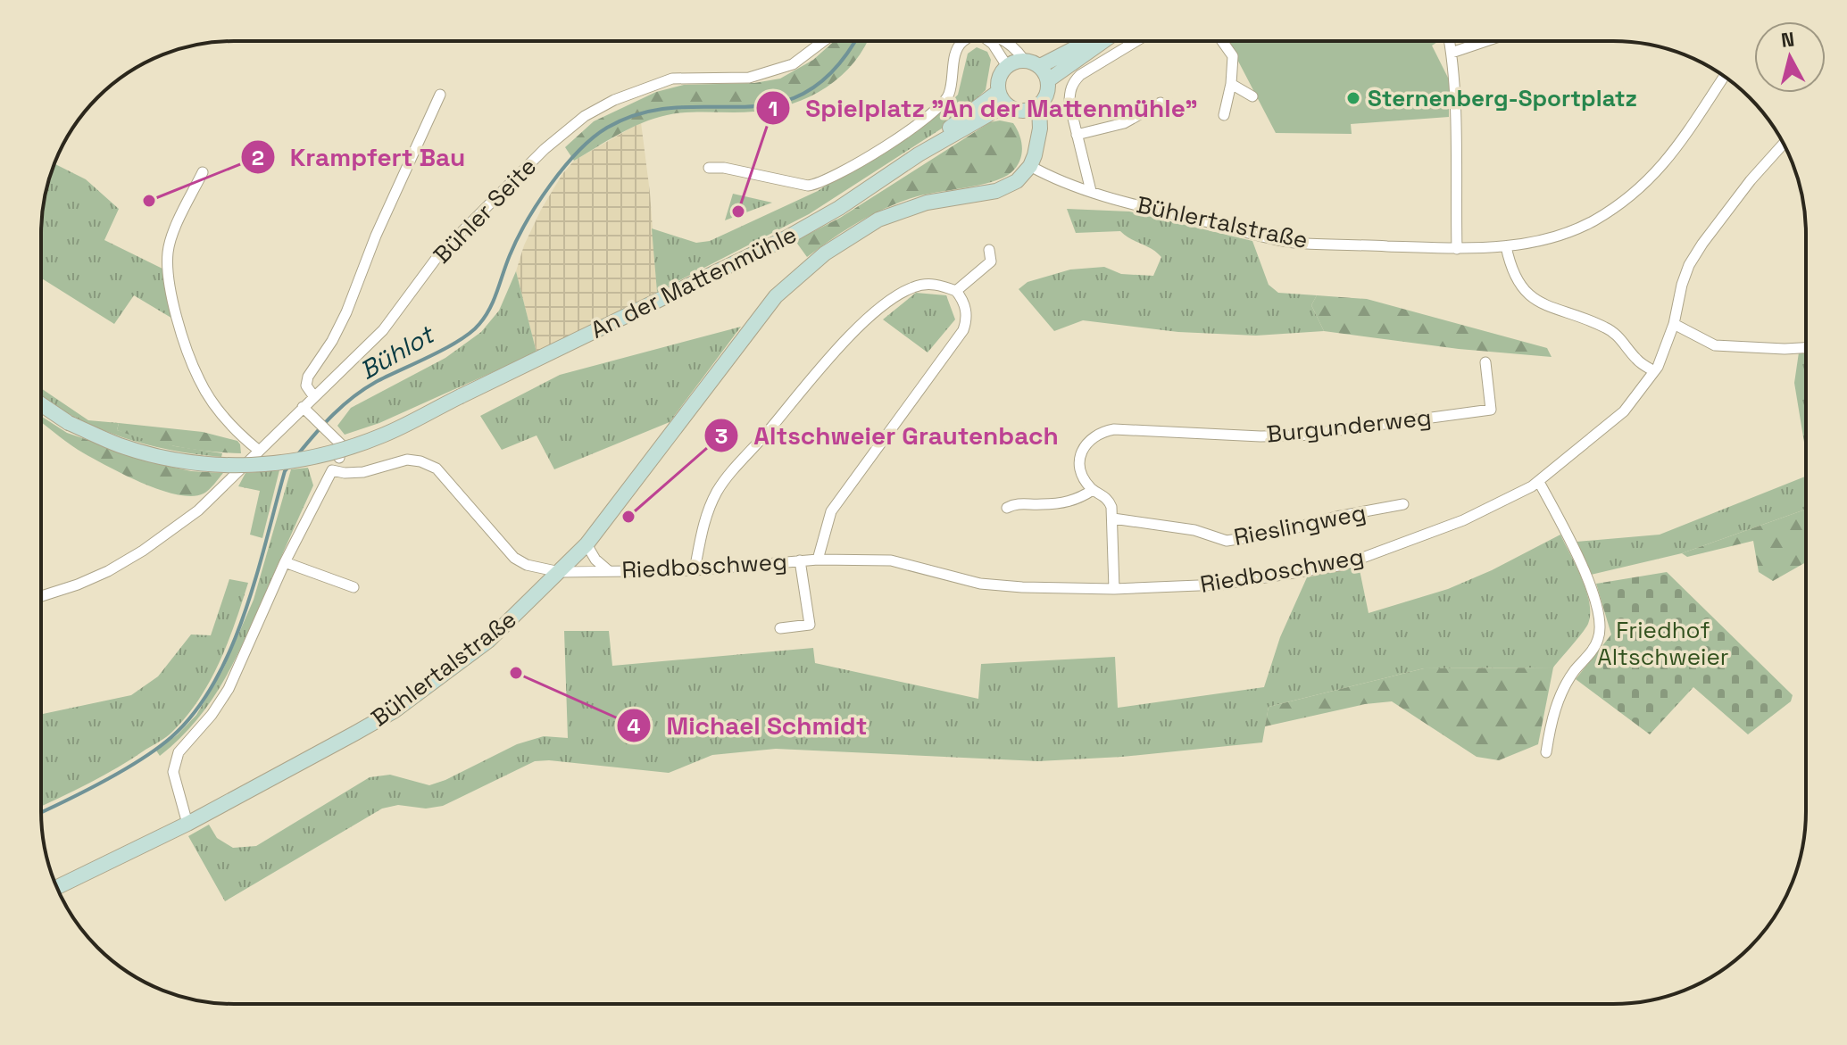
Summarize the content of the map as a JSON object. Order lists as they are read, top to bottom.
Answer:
{
  "streets": {
    "main road": ["Bühlertalstraße", "An der Mattenmühle"],
    "street": [
      "Bühler Seite",
      "Burgunderweg",
      "Rieslingweg",
      "Riedboschweg"
    ]
  },
  "crossings": [
    ["Bühlertalstraße", "Riedboschweg"],
    ["Burgunderweg", "Rieslingweg"]
  ],
  "water": ["Bühlot"],
  "parks": ["Friedhof Altschweier"],
  "places": [
    "Sternenberg-Sportplatz",
    "Krampfert Bau",
    "Spielplatz \"An der Mattenmühle\"",
    "Altschweier Grautenbach",
    "Michael Schmidt"
  ],
  "north": "top"
}
